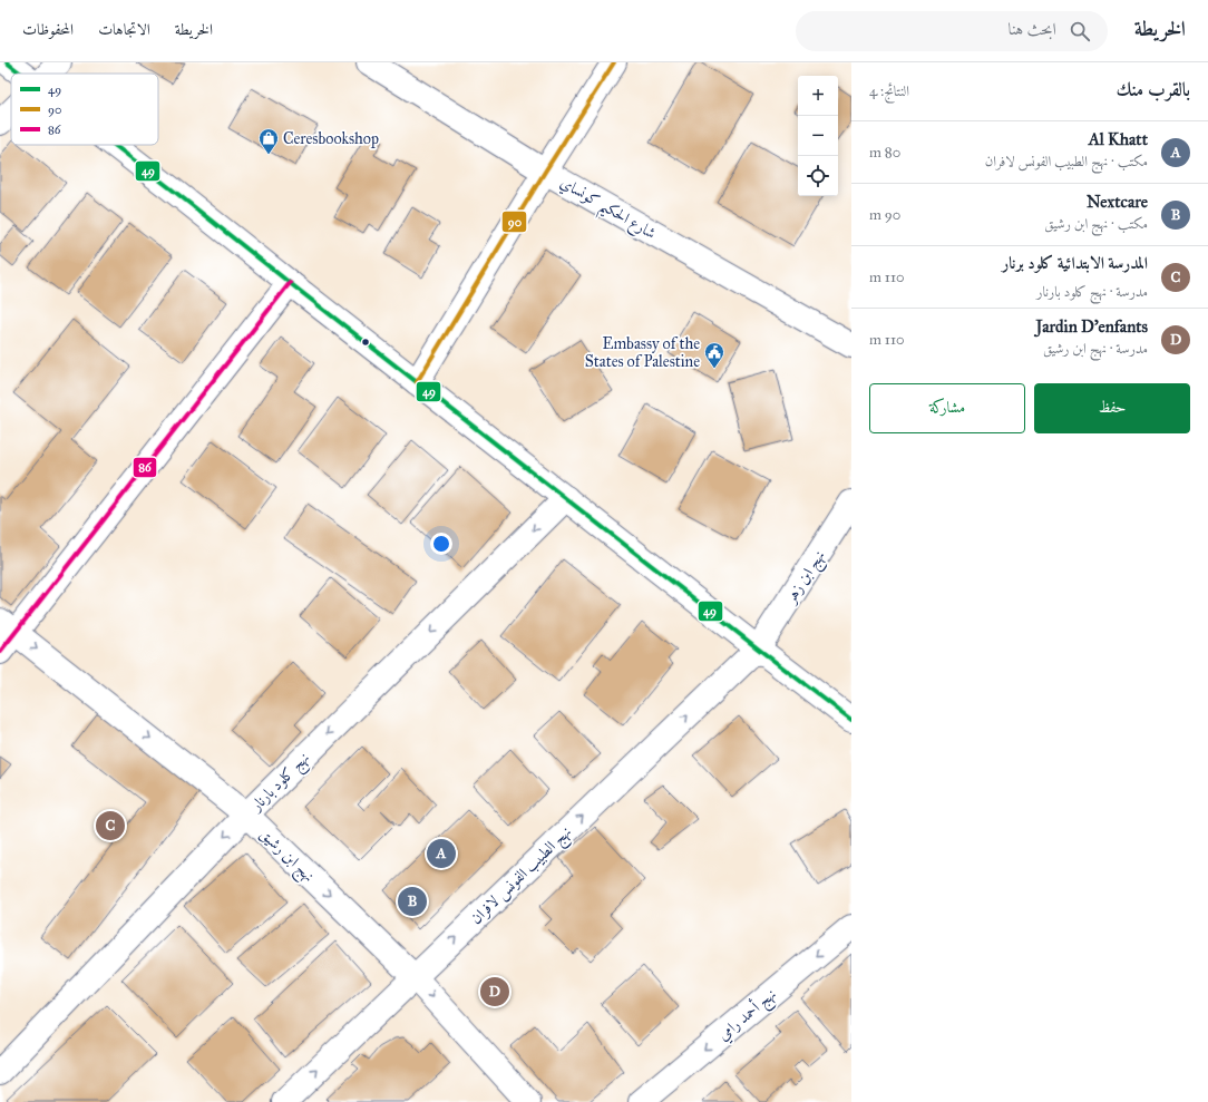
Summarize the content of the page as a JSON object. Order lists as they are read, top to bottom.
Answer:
{
  "streets": {
    "street": [
      "شارع الحكيم كونساي",
      "نهج ابن زهر",
      "نهج كلود بارنار",
      "نهج ابن رشيق",
      "نهج الطبيب الفونس لافران",
      "نهج أحمد رامي"
    ]
  },
  "crossings": [
    ["نهج ابن زهر", "نهج الطبيب الفونس لافران"],
    ["نهج كلود بارنار", "نهج ابن رشيق"],
    ["نهج ابن رشيق", "نهج الطبيب الفونس لافران"]
  ],
  "one_way": [
    "نهج كلود بارنار",
    "نهج ابن رشيق",
    "نهج الطبيب الفونس لافران",
    "نهج أحمد رامي"
  ],
  "places": {
    "shop": ["Ceresbookshop"],
    "public building": ["Embassy of the States of Palestine"]
  },
  "lines": ["transit line 49", "transit line 90", "transit line 86"],
  "legend": ["49", "90", "86"],
  "page": {
    "header": "الخريطة",
    "search": "ابحث هنا",
    "nav": ["الخريطة", "الاتجاهات", "المحفوظات"],
    "heading": ["بالقرب منك", "النتائج: 4"],
    "map_buttons": ["+", "−"],
    "list": [
      {
        "mark": "A",
        "name": "Al Khatt",
        "note": "مكتب · نهج الطبيب الفونس لافران",
        "value": "80 m"
      },
      {
        "mark": "B",
        "name": "Nextcare",
        "note": "مكتب · نهج ابن رشيق",
        "value": "90 m"
      },
      {
        "mark": "C",
        "name": "المدرسة الابتدائية كلود برنار",
        "note": "مدرسة · نهج كلود بارنار",
        "value": "110 m"
      },
      {
        "mark": "D",
        "name": "Jardin D'enfants",
        "note": "مدرسة · نهج ابن رشيق",
        "value": "110 m"
      }
    ],
    "buttons": ["حفظ", "مشاركة"],
    "pins": [
      "C",
      "A",
      "B",
      "D"
    ]
  }
}
